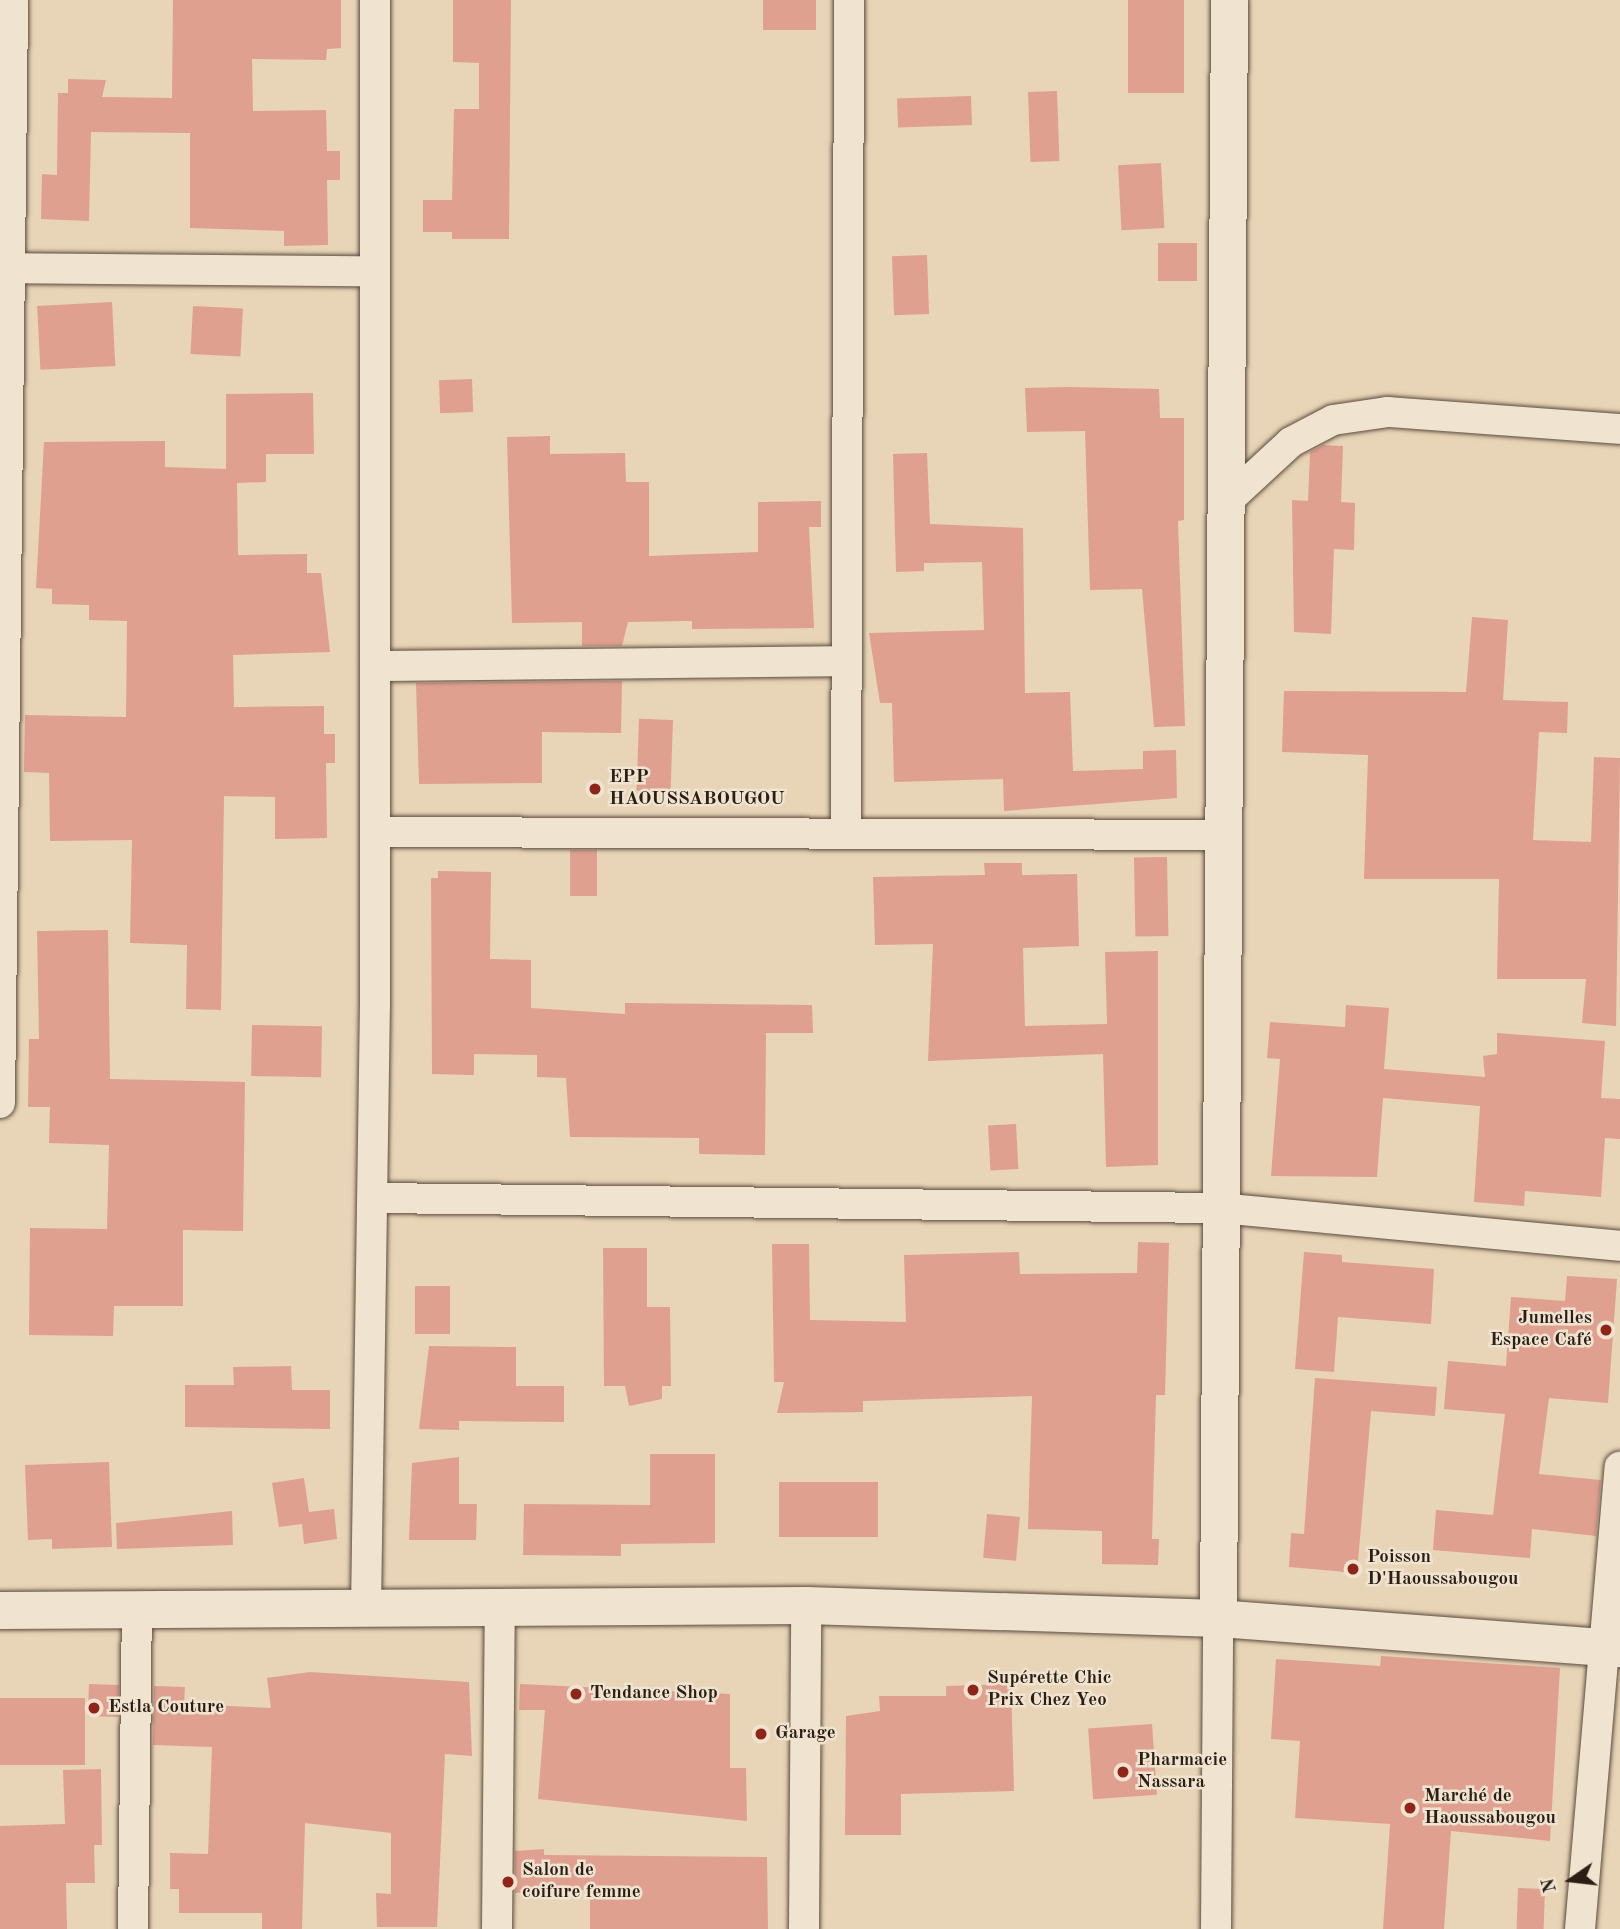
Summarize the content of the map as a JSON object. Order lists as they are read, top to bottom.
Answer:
{
  "places": [
    "EPP HAOUSSABOUGOU",
    "Jumelles Espace Café",
    "Poisson D'Haoussabougou",
    "Supérette Chic Prix Chez Yeo",
    "Tendance Shop",
    "Estla Couture",
    "Garage",
    "Pharmacie Nassara",
    "Marché de Haoussabougou",
    "Salon de coifure femme"
  ],
  "north": "left"
}
